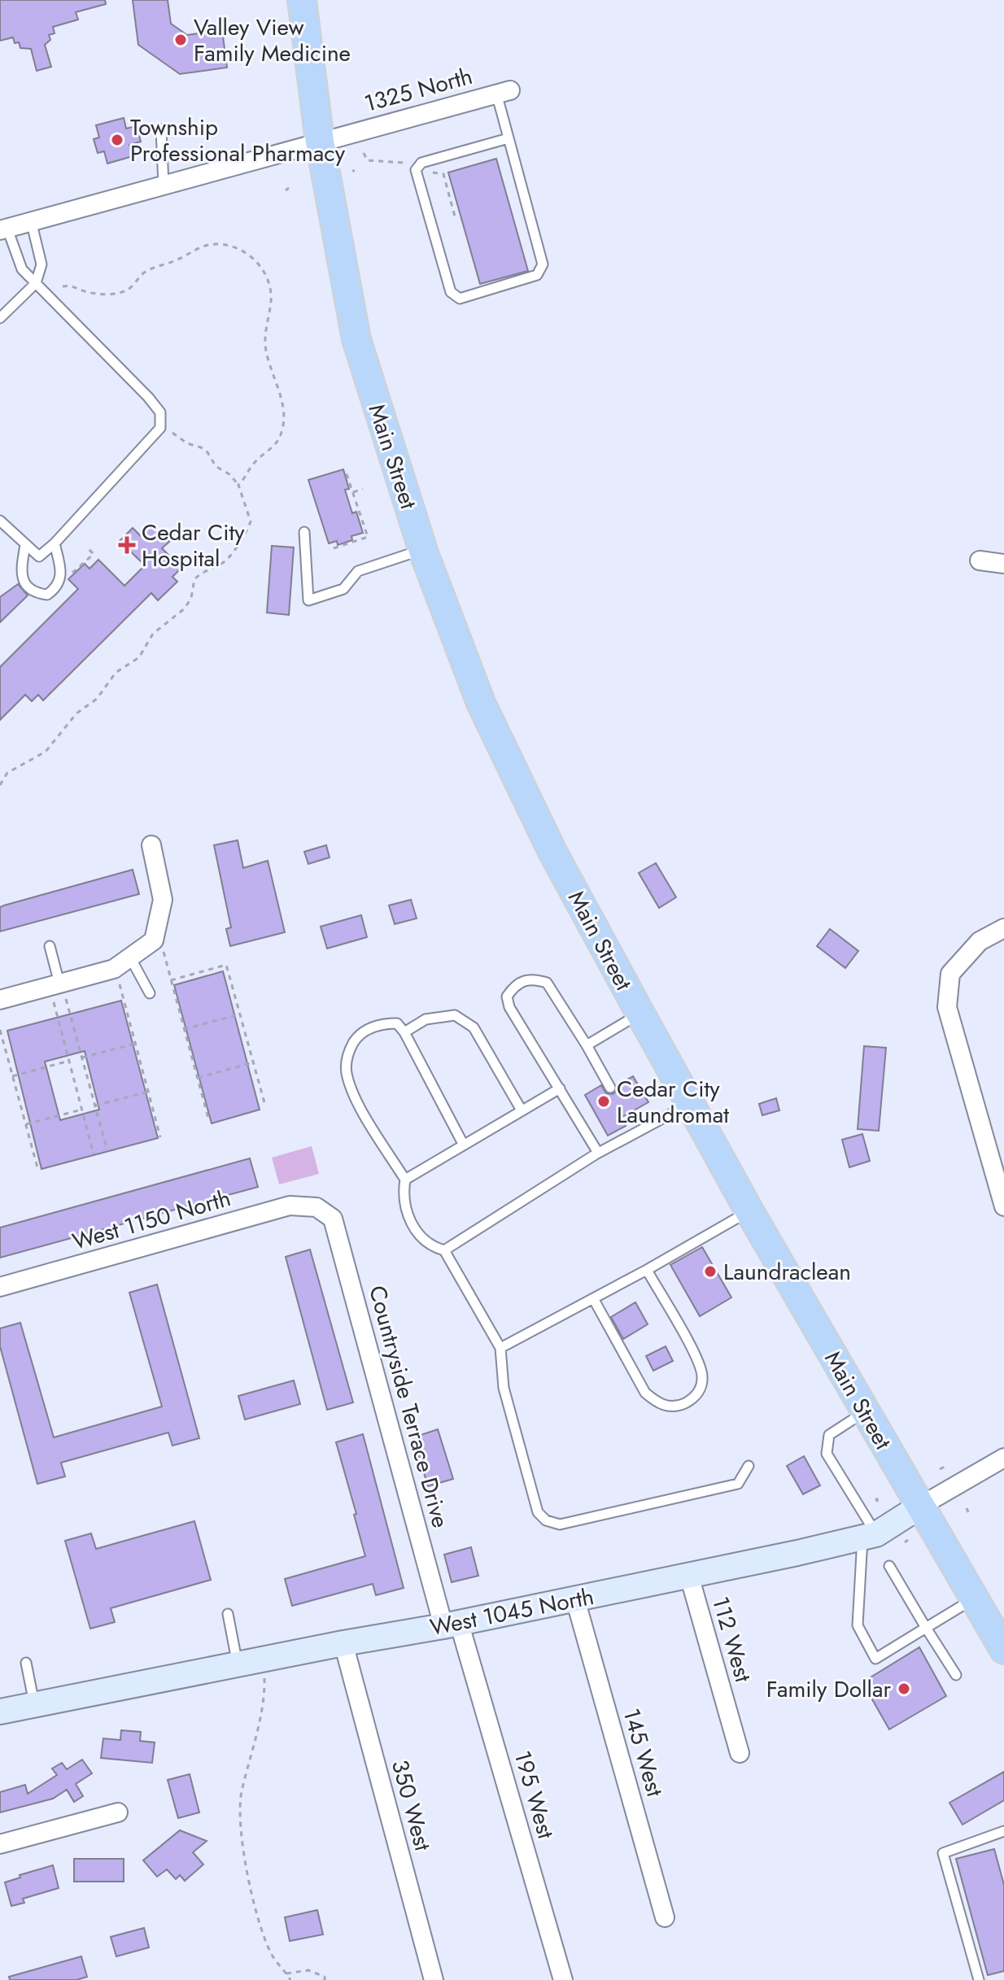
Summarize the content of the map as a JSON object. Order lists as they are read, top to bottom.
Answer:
{
  "streets": {
    "main road": ["Main Street", "West 1045 North"],
    "street": [
      "1325 North",
      "West 1150 North",
      "Countryside Terrace Drive",
      "112 West",
      "145 West",
      "195 West",
      "350 West"
    ]
  },
  "crossings": [
    ["1325 North", "Main Street"],
    ["Main Street", "West 1045 North"],
    ["West 1150 North", "Countryside Terrace Drive"],
    ["Countryside Terrace Drive", "West 1045 North"],
    ["Countryside Terrace Drive", "195 West"],
    ["West 1045 North", "112 West"],
    ["West 1045 North", "145 West"],
    ["West 1045 North", "195 West"],
    ["West 1045 North", "350 West"]
  ],
  "places": {
    "other": [
      "Valley View Family Medicine",
      "Township Professional Pharmacy",
      "Cedar City Laundromat",
      "Laundraclean",
      "Family Dollar"
    ],
    "health": ["Cedar City Hospital"]
  }
}
